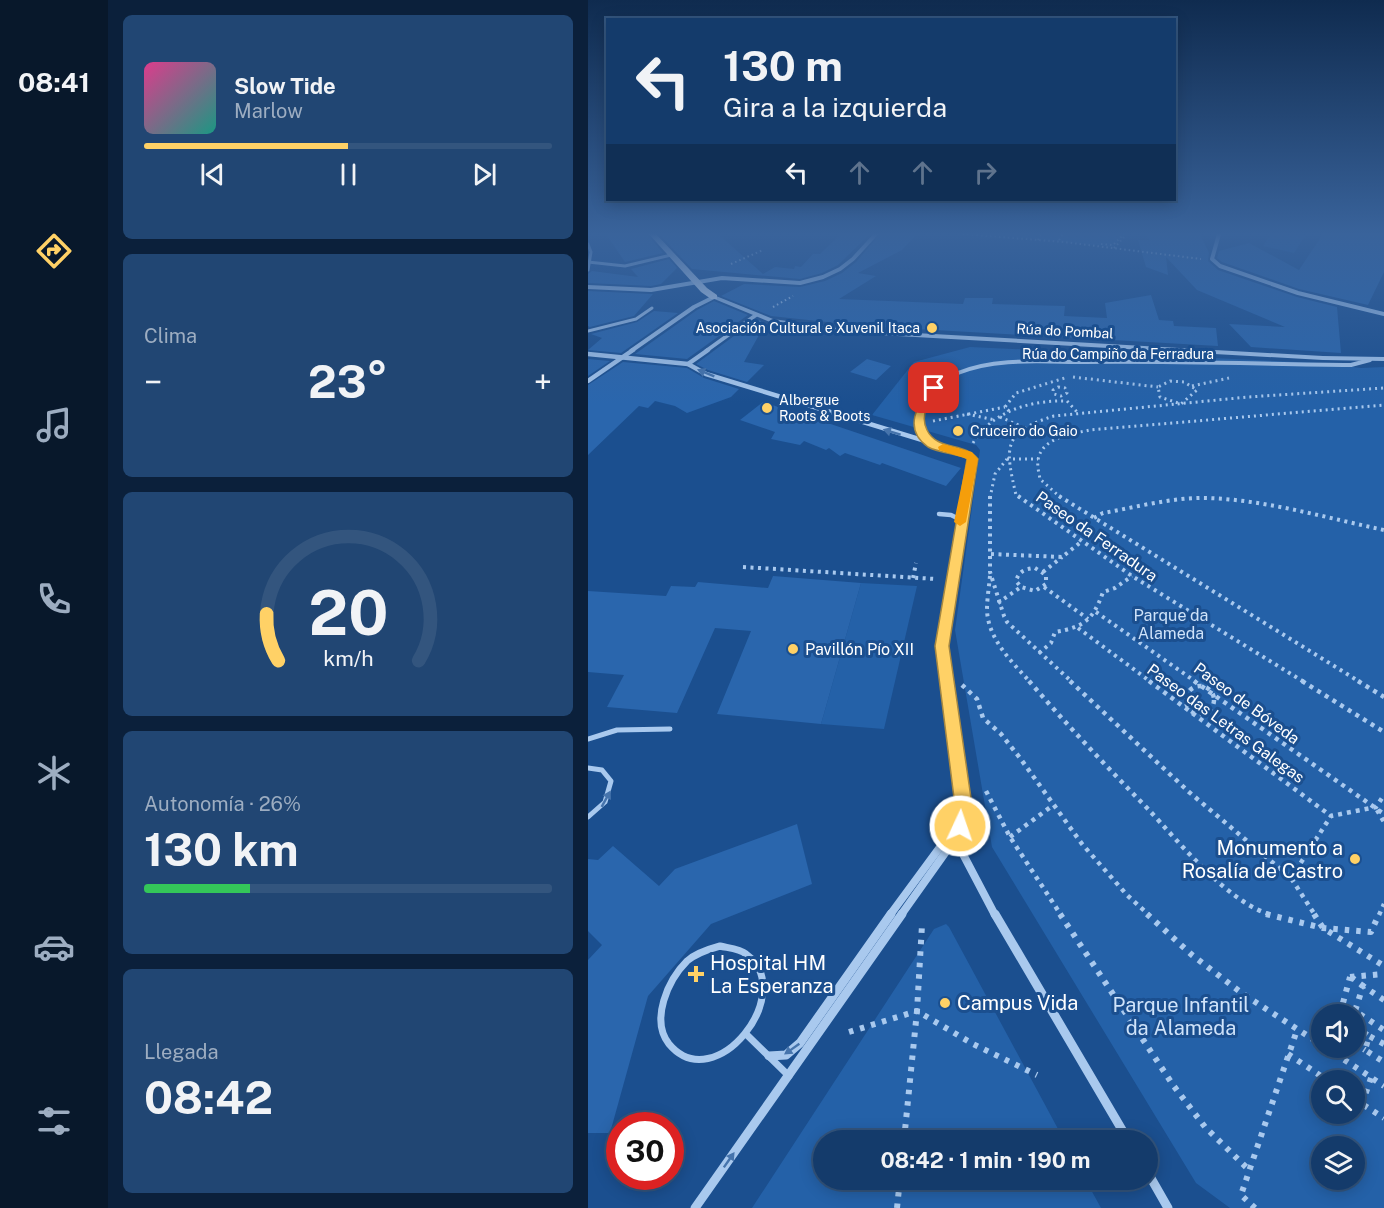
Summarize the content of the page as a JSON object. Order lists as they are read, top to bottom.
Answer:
{
  "streets": {
    "street": ["Rúa do Pombal"],
    "lane": ["Rúa do Campiño da Ferradura"],
    "path": ["Paseo da Ferradura", "Paseo de Bóveda", "Paseo das Letras Galegas"]
  },
  "crossings": [
    ["Rúa do Pombal", "Rúa do Campiño da Ferradura"],
    ["Paseo de Bóveda", "Paseo das Letras Galegas"]
  ],
  "parks": ["Parque da Alameda", "Parque Infantil da Alameda"],
  "places": {
    "other": [
      "Asociación Cultural e Xuvenil Itaca",
      "Albergue Roots & Boots",
      "Cruceiro do Gaio",
      "Pavillón Pío XII",
      "Monumento a Rosalía de Castro",
      "Campus Vida"
    ],
    "health": ["Hospital HM La Esperanza"]
  },
  "page": {
    "tabs": "08:41",
    "turn": ["130 m", "Gira a la izquierda"],
    "song": ["Slow Tide", "Marlow"],
    "tile": [
      "Clima",
      ["Autonomía · 26%", "130 km"],
      ["Llegada", "08:42"]
    ],
    "heat": ["−", "23°", "+"],
    "limit": "30",
    "trip": "08:42 · 1 min · 190 m",
    "gauge": ["20", "km/h"]
  }
}
